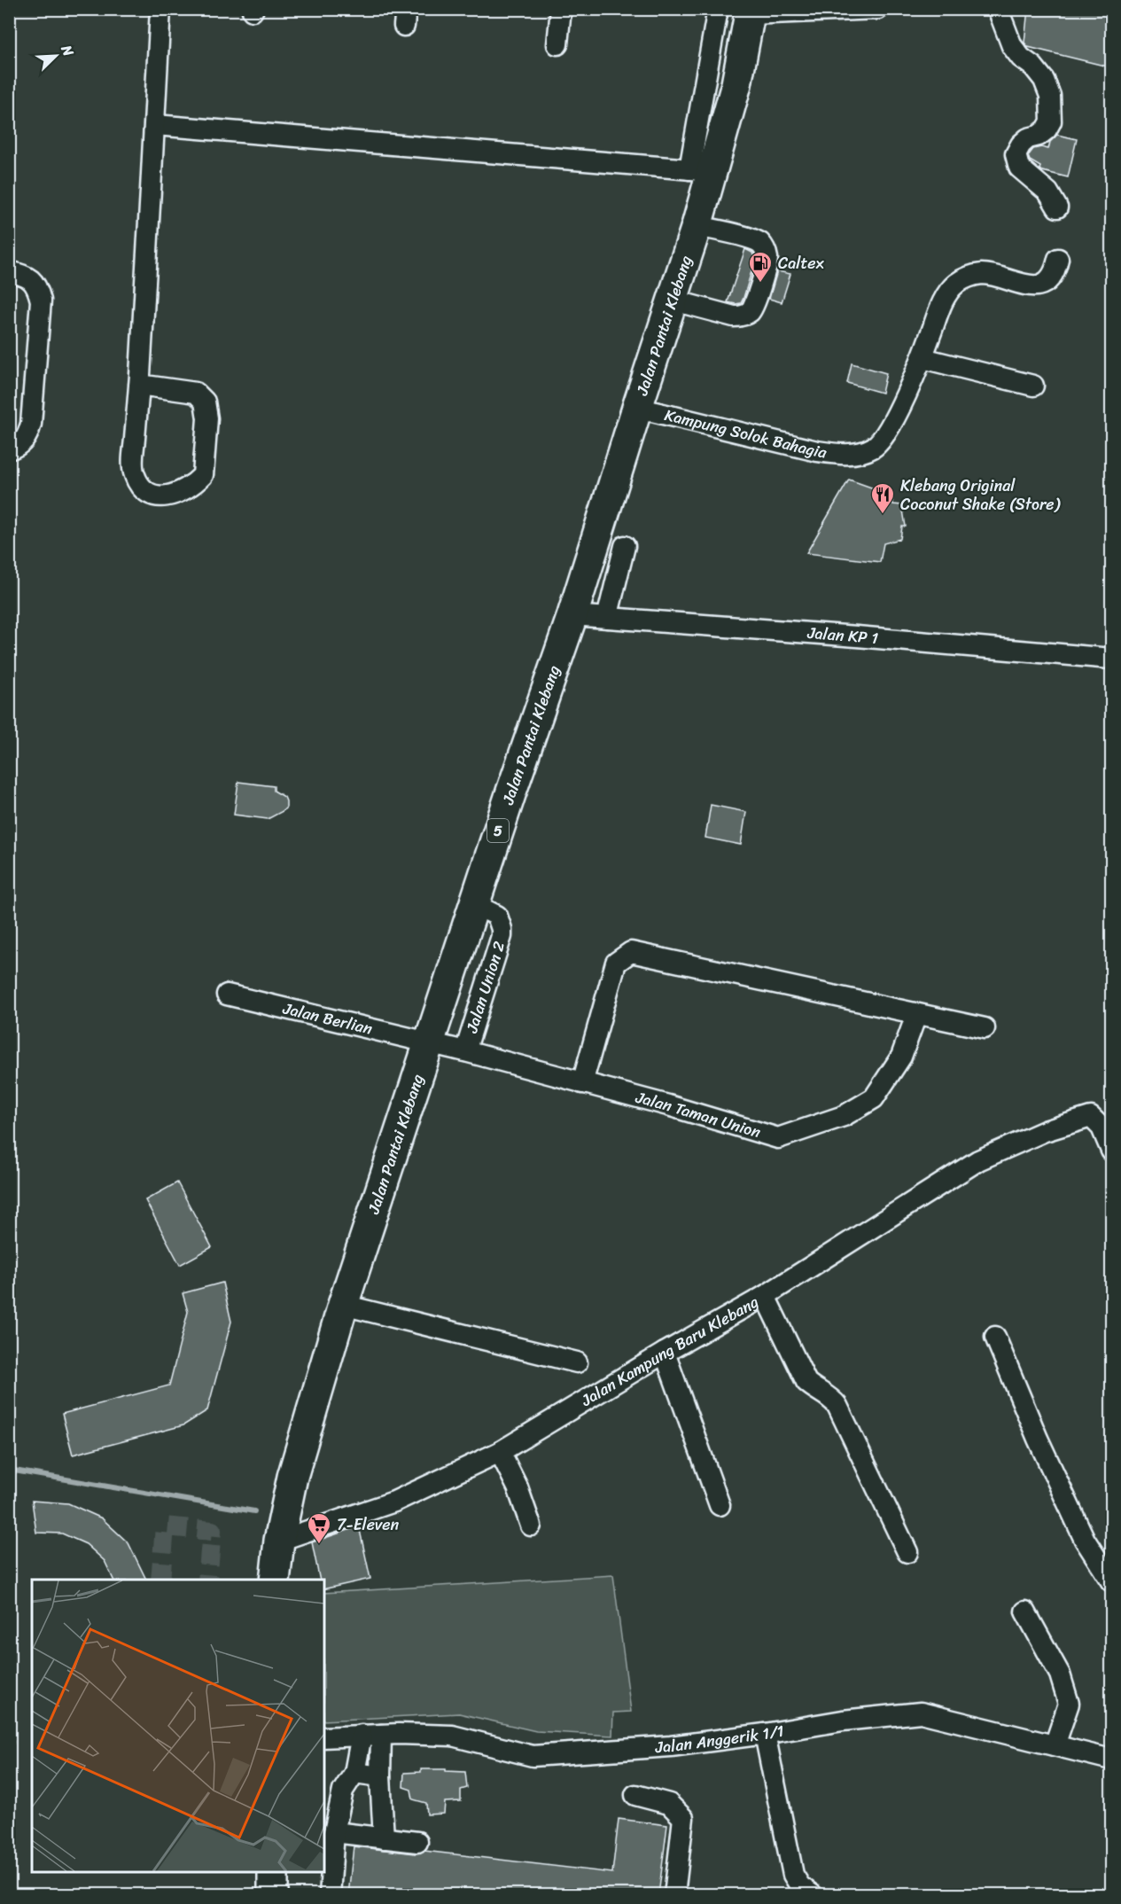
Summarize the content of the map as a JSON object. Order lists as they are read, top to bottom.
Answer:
{
  "streets": {
    "highway": ["Jalan Pantai Klebang", "5"],
    "street": [
      "Kampung Solok Bahagia",
      "Jalan KP 1",
      "Jalan Union 2",
      "Jalan Berlian",
      "Jalan Taman Union",
      "Jalan Kampung Baru Klebang",
      "Jalan Anggerik 1/1"
    ]
  },
  "crossings": [
    ["Jalan Pantai Klebang", "Kampung Solok Bahagia"],
    ["Jalan Pantai Klebang", "Jalan KP 1"],
    ["Jalan Pantai Klebang", "Jalan Union 2"],
    ["Jalan Pantai Klebang", "Jalan Berlian"],
    ["Jalan Pantai Klebang", "Jalan Taman Union"],
    ["Jalan Pantai Klebang", "Jalan Kampung Baru Klebang"],
    ["Jalan Union 2", "Jalan Taman Union"],
    ["Jalan Berlian", "Jalan Taman Union"]
  ],
  "places": {
    "fuel station": ["Caltex"],
    "restaurant": ["Klebang Original Coconut Shake (Store)"],
    "supermarket": ["7-Eleven"]
  },
  "north": "top right"
}
